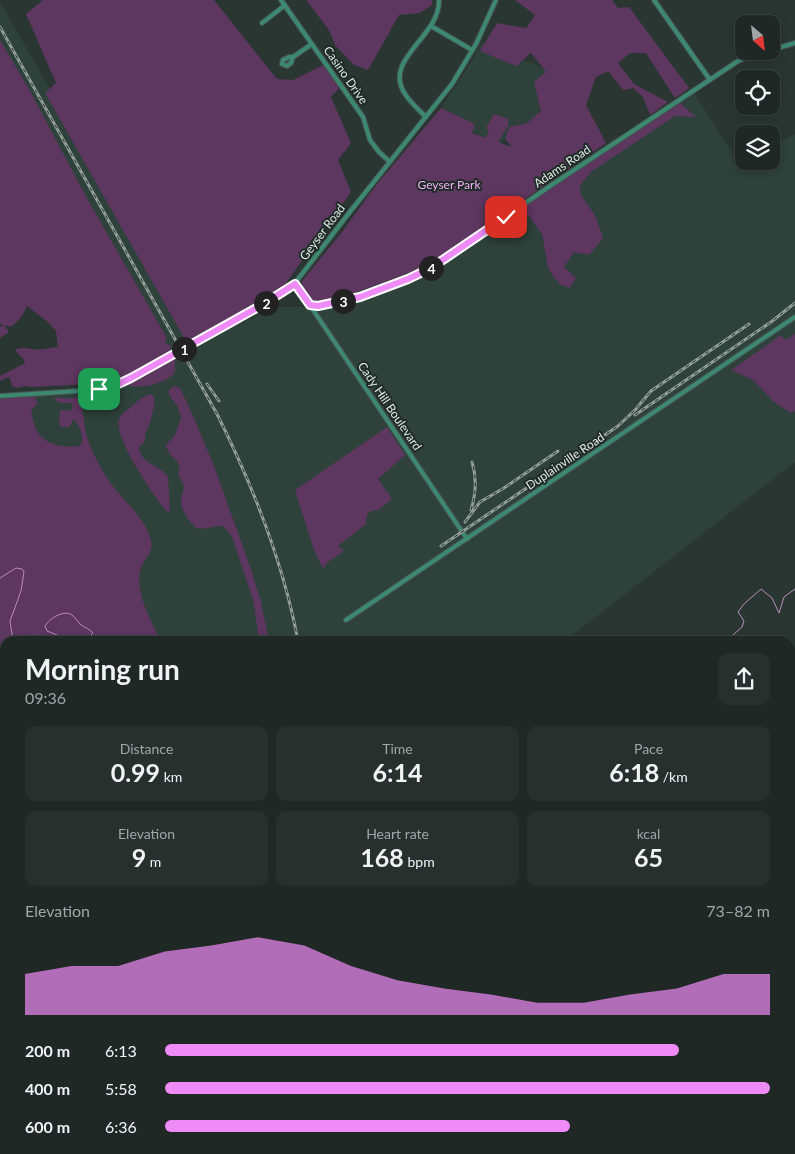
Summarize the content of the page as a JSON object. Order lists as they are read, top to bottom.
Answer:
{
  "streets": {
    "street": [
      "Casino Drive",
      "Adams Road",
      "Geyser Road",
      "Cady Hill Boulevard",
      "Duplainville Road"
    ]
  },
  "crossings": [
    ["Casino Drive", "Geyser Road"],
    ["Adams Road", "Cady Hill Boulevard"],
    ["Geyser Road", "Cady Hill Boulevard"],
    ["Cady Hill Boulevard", "Duplainville Road"]
  ],
  "parks": ["Geyser Park"],
  "north": "bottom right",
  "page": {
    "pins": [
      "4",
      "3",
      "2",
      "1"
    ],
    "heading": ["Morning run", "09:36"],
    "stats": [
      ["Distance", "0.99 km"],
      ["Time", "6:14"],
      ["Pace", "6:18 /km"],
      ["Elevation", "9 m"],
      ["Heart rate", "168 bpm"],
      ["kcal", "65"]
    ],
    "chart": ["Elevation", "73–82 m"],
    "list": [
      {
        "name": "200 m",
        "note": "6:13"
      },
      {
        "name": "400 m",
        "note": "5:58"
      },
      {
        "name": "600 m",
        "note": "6:36"
      }
    ]
  }
}
